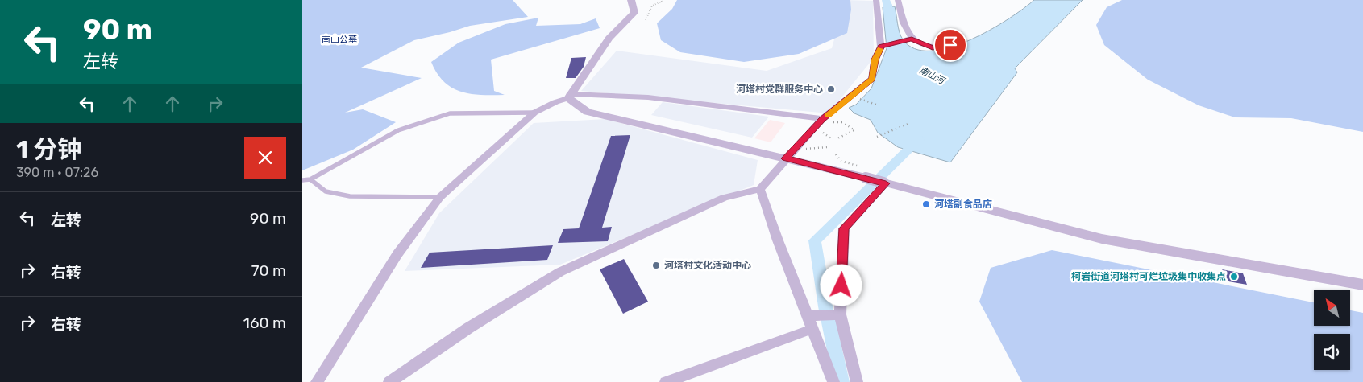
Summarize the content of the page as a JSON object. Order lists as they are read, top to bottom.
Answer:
{
  "water": ["南山河"],
  "parks": ["南山公墓"],
  "places": [
    "河塔村党群服务中心",
    "河塔副食品店",
    "河塔村文化活动中心",
    "柯岩街道河塔村可烂垃圾集中收集点"
  ],
  "north": "top left",
  "page": {
    "turn": ["90 m", "左转"],
    "heading": ["1 分钟", "390 m · 07:26"],
    "list": [
      {
        "name": "左转",
        "value": "90 m"
      },
      {
        "name": "右转",
        "value": "70 m"
      },
      {
        "name": "右转",
        "value": "160 m"
      }
    ]
  }
}
